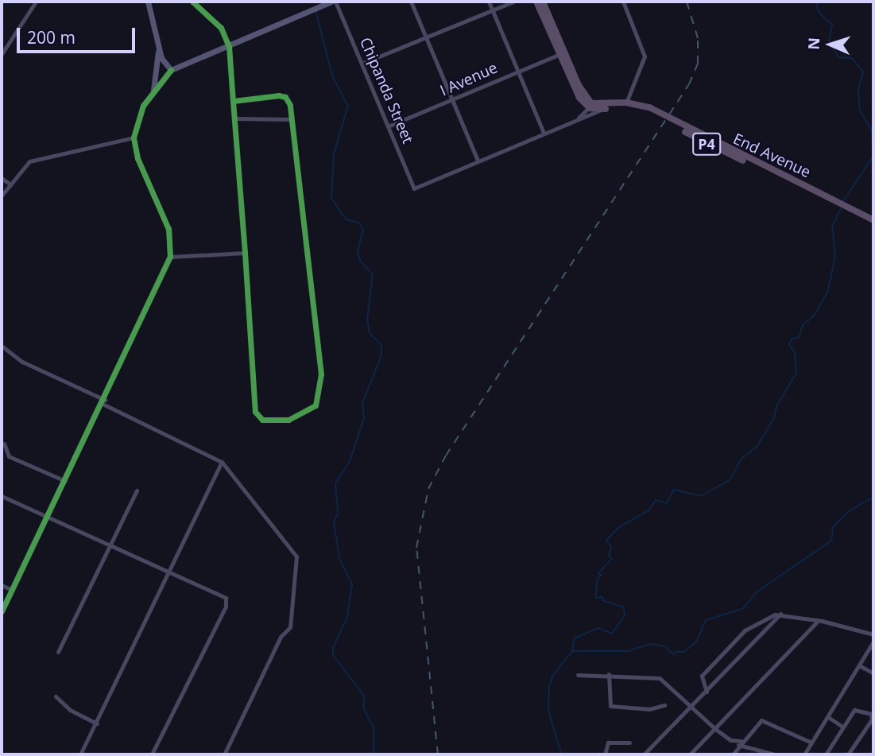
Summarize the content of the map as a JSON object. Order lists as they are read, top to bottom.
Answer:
{
  "streets": {
    "highway": ["P4", "End Avenue"],
    "street": ["I Avenue", "Chipanda Street"]
  },
  "crossings": [
    ["I Avenue", "Chipanda Street"],
    ["Chipanda Street", "End Avenue"]
  ],
  "scale_bar": "200 m",
  "north": "left"
}
